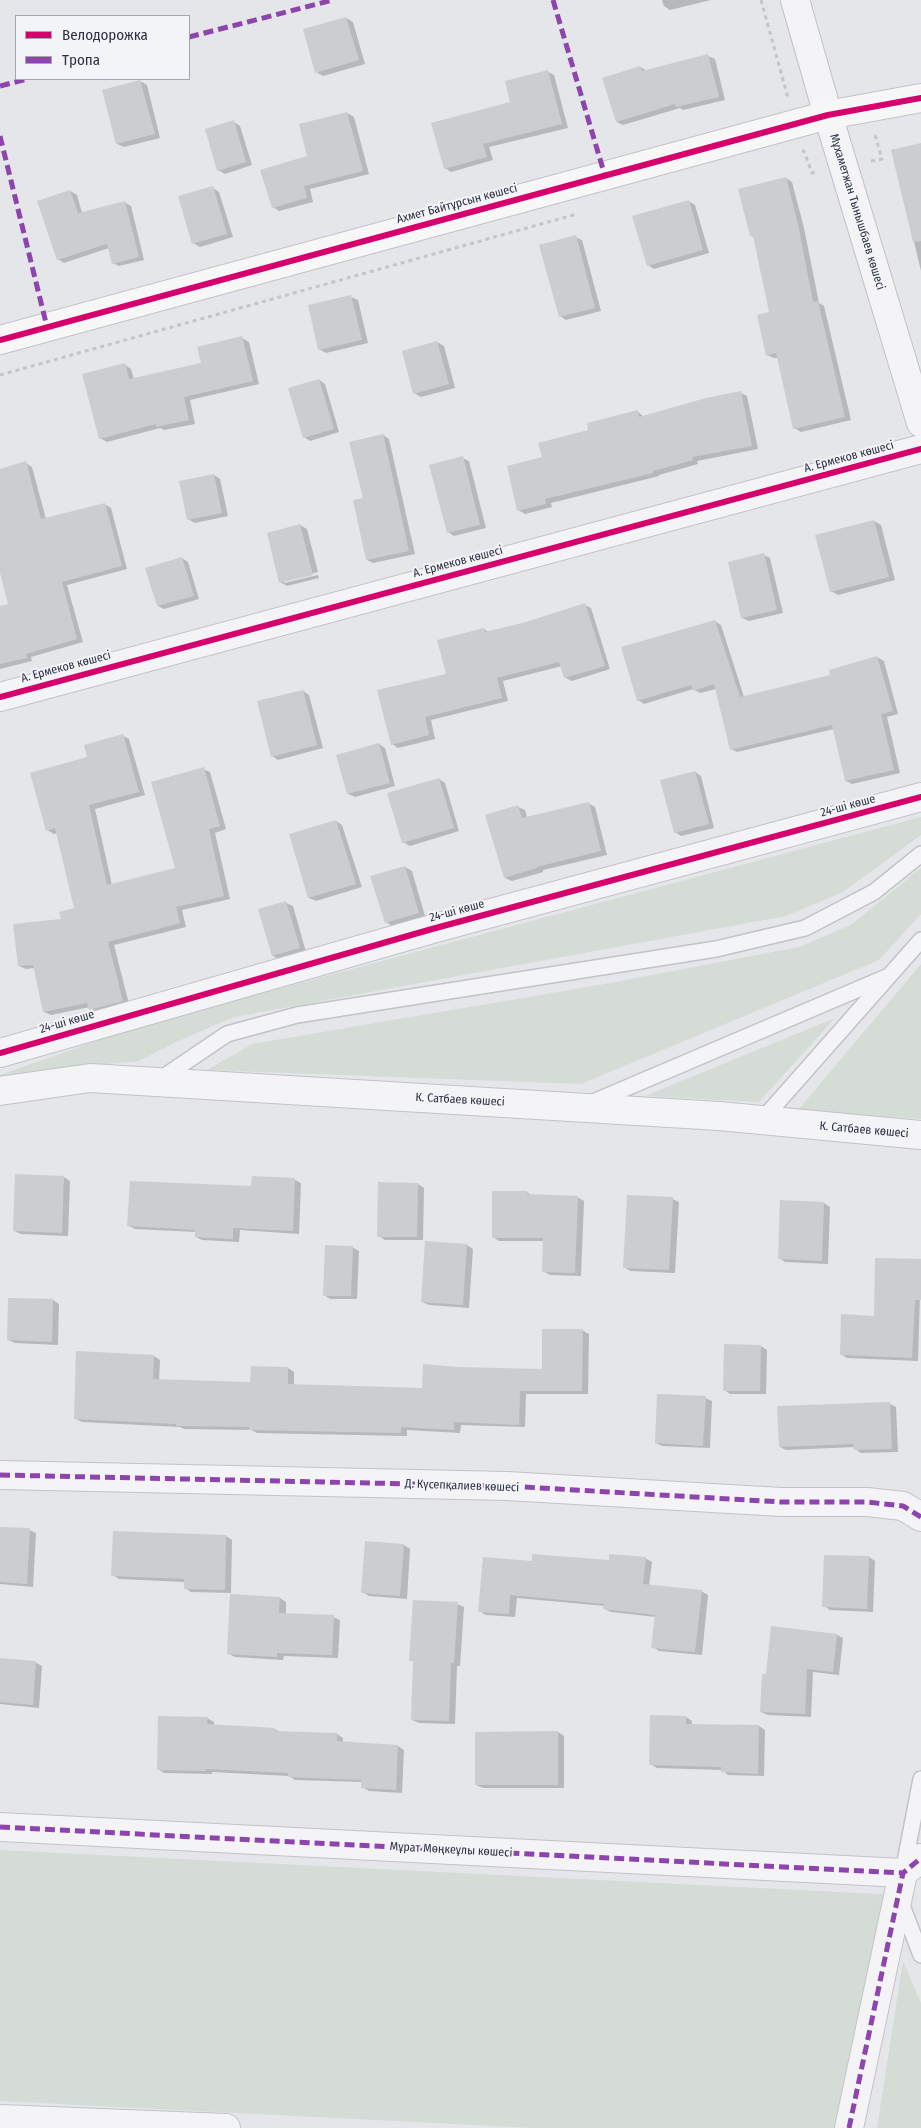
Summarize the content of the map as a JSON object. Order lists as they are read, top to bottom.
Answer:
{
  "streets": {
    "street": [
      "Ахмет Байтұрсын көшесі",
      "Мұхаметжан Тынышбаев көшесі",
      "А. Ермеков көшесі",
      "24-ші көше",
      "К. Сатбаев көшесі",
      "Д. Күсепқалиев көшесі",
      "Мұрат Мөңкеұлы көшесі"
    ]
  },
  "crossings": [
    ["Ахмет Байтұрсын көшесі", "Мұхаметжан Тынышбаев көшесі"]
  ],
  "legend": ["Велодорожка", "Тропа"]
}
